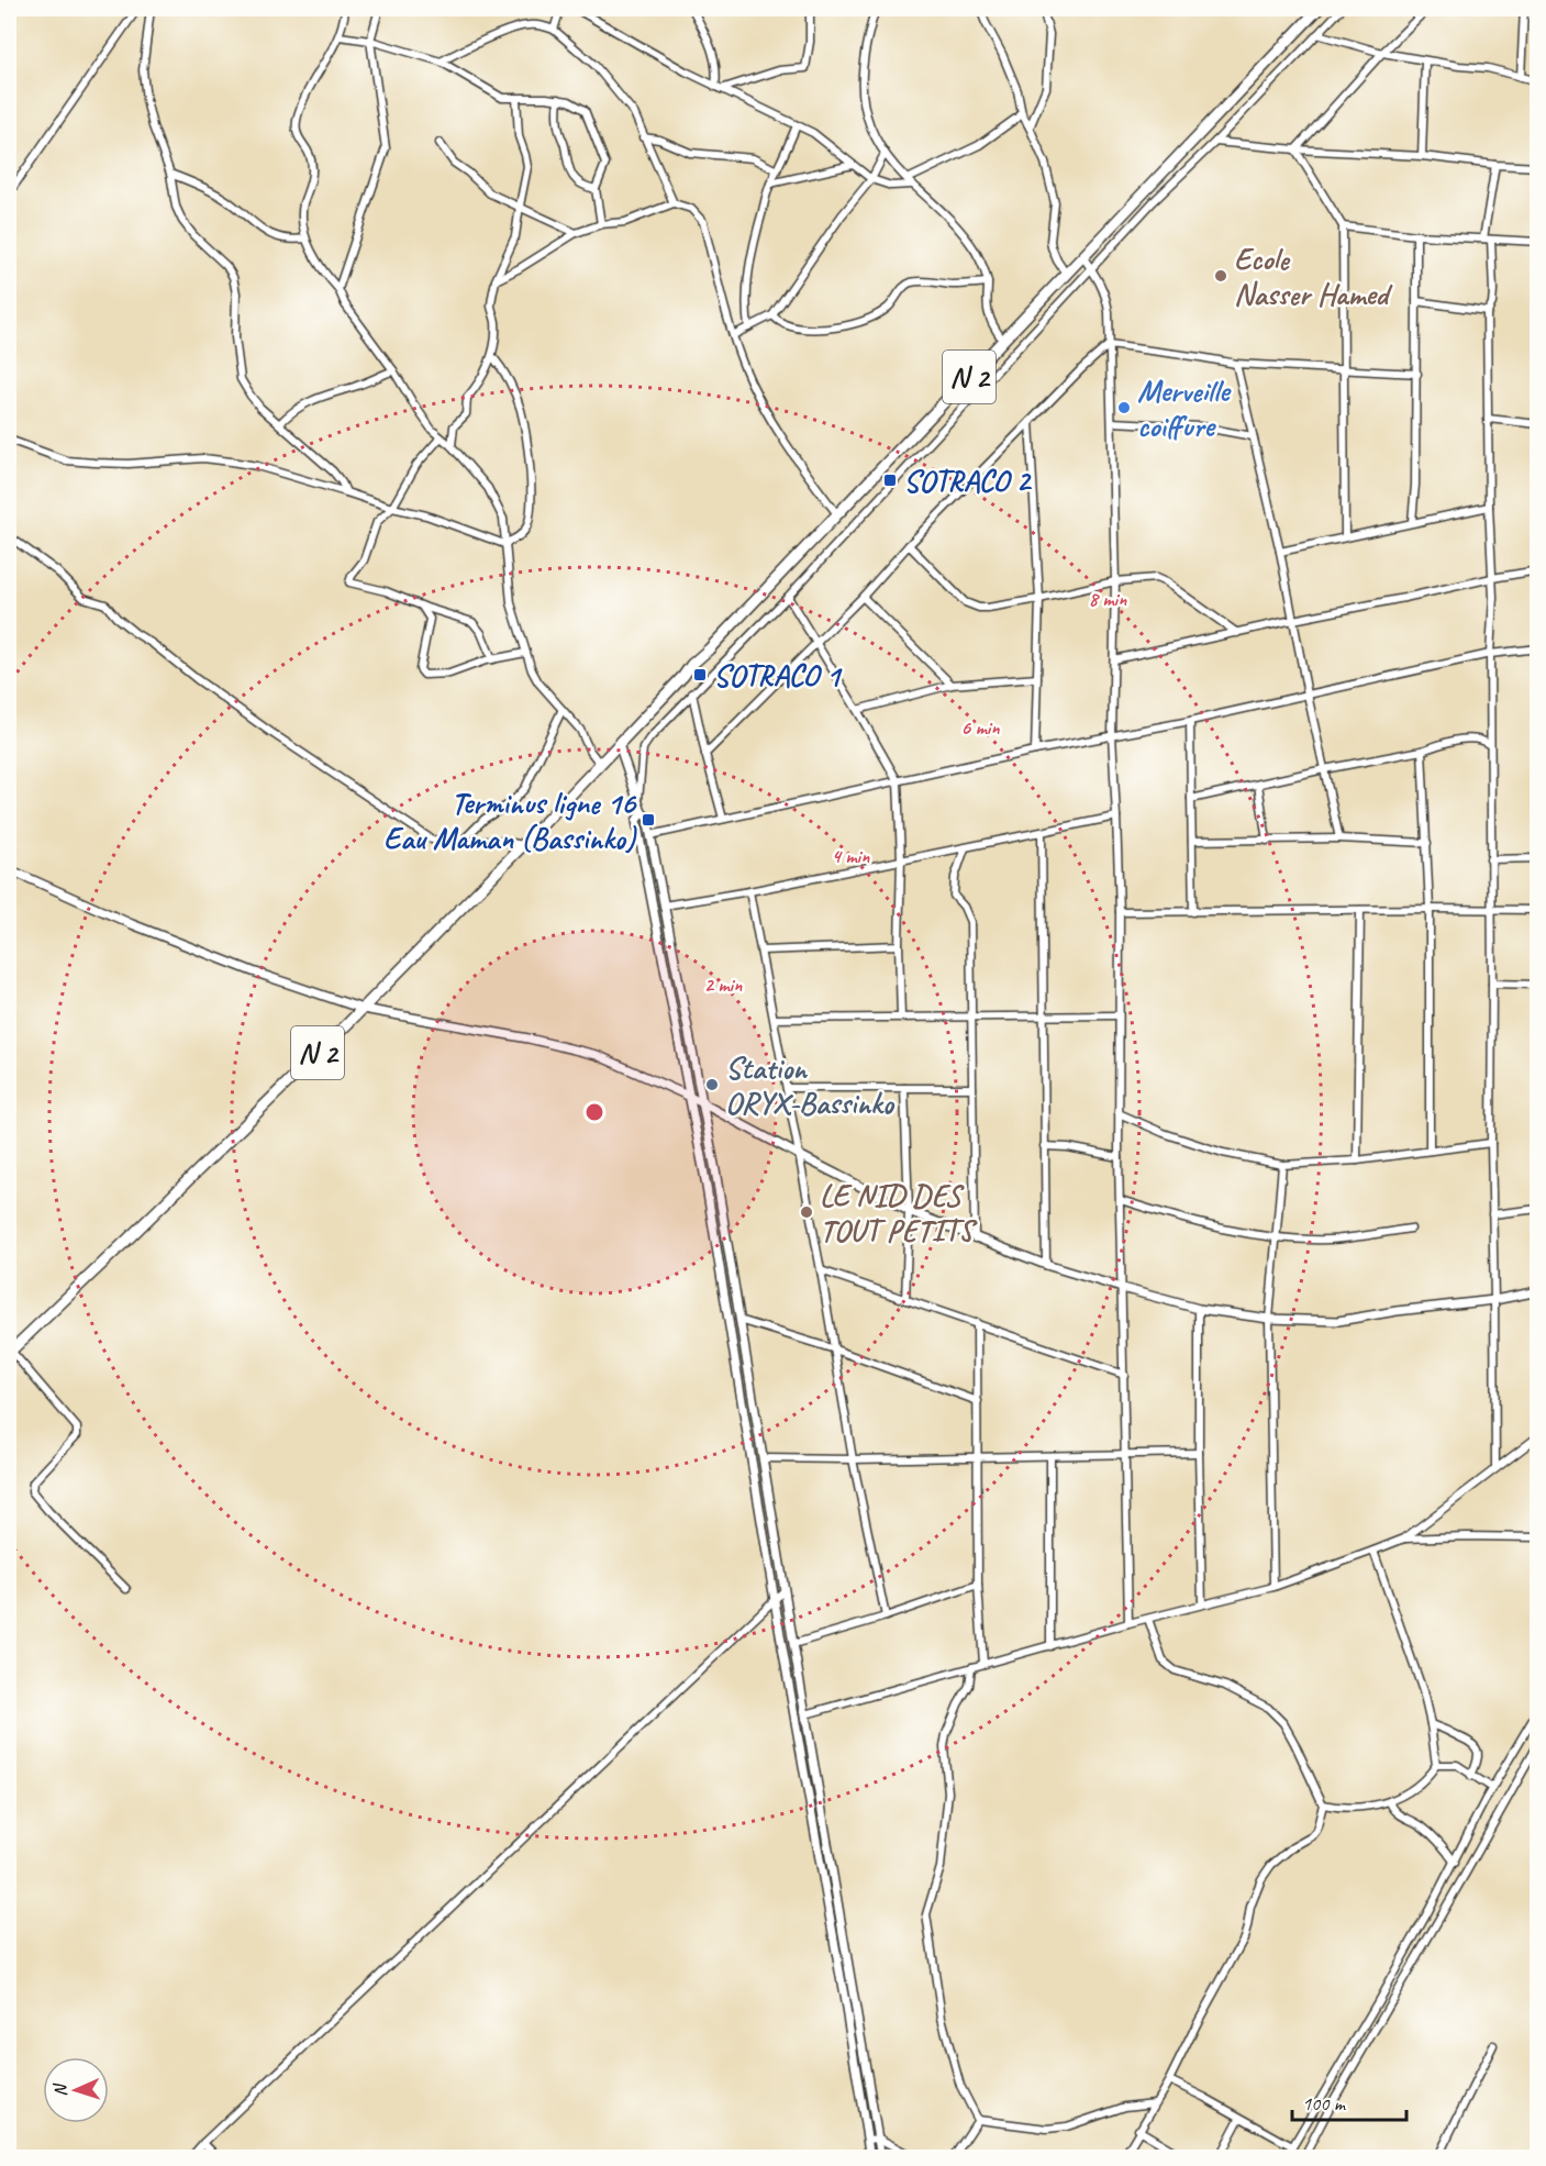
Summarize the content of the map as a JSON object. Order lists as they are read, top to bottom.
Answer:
{
  "streets": {
    "main road": ["N 2"]
  },
  "places": {
    "other": [
      "Ecole Nasser Hamed",
      "Merveille coiffure",
      "Station ORYX-Bassinko",
      "LE NID DES TOUT PETITS"
    ],
    "transit": ["SOTRACO 2", "SOTRACO 1", "Terminus ligne 16 Eau Maman (Bassinko)"]
  },
  "scale_bar": "100 m",
  "north": "left",
  "rings": [
    "8 min",
    "6 min",
    "4 min",
    "2 min"
  ]
}
